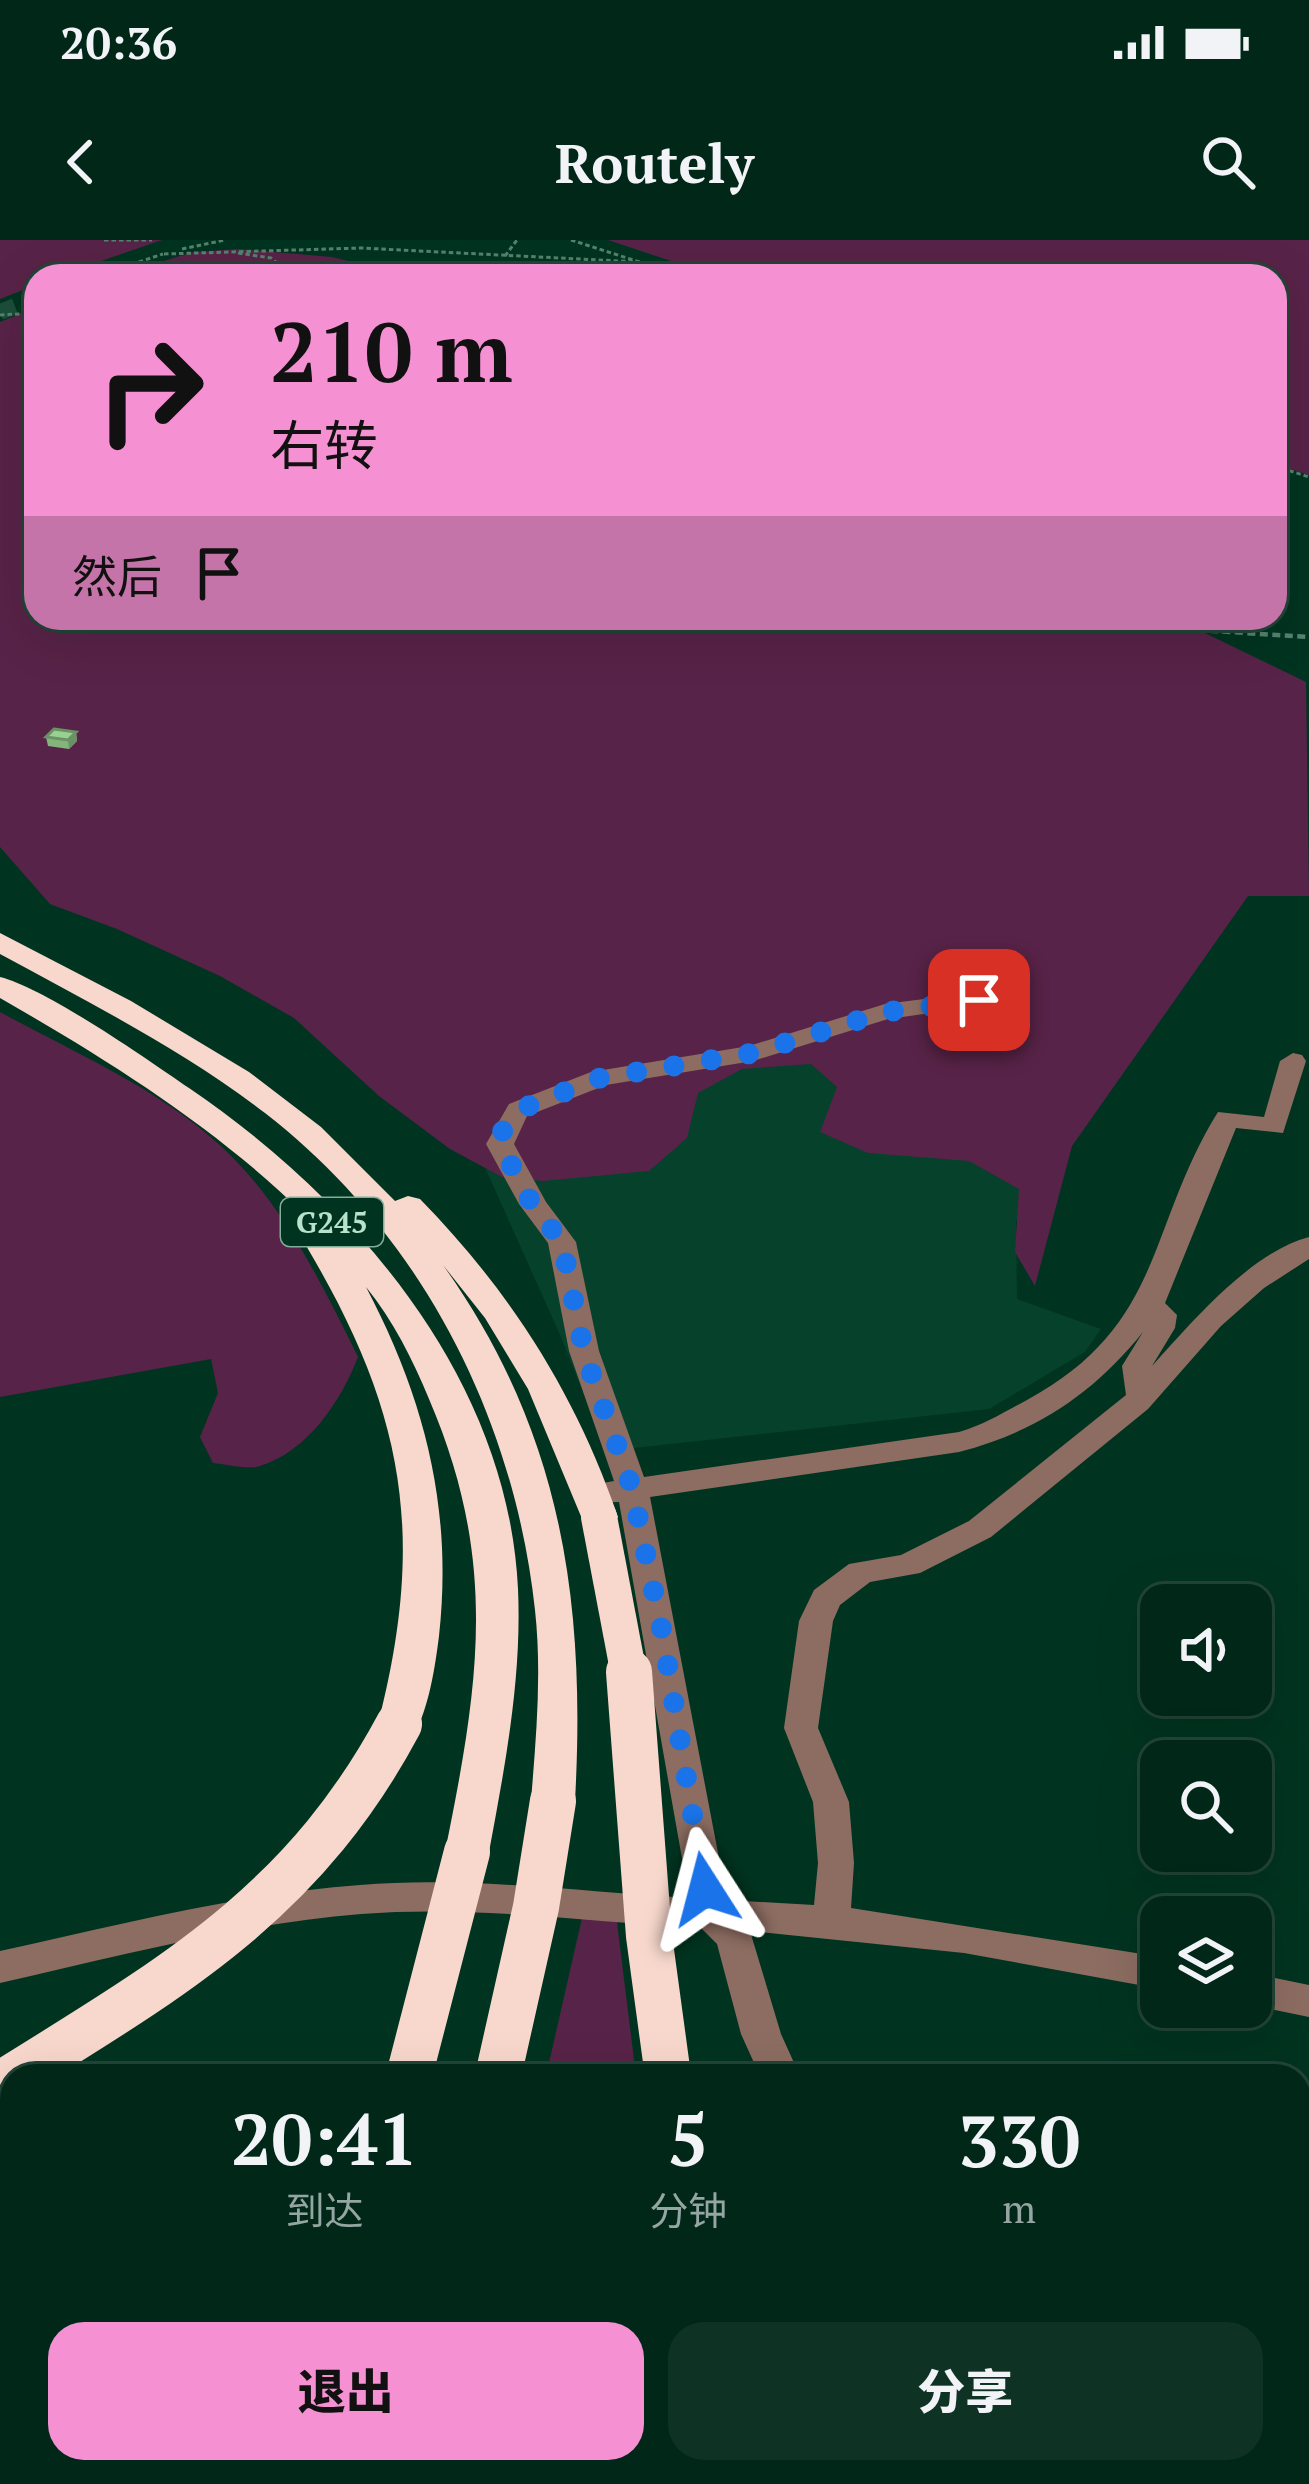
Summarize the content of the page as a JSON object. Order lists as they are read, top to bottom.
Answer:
{
  "streets": {
    "highway": ["G245"]
  },
  "page": {
    "status": "20:36",
    "header": "Routely",
    "turn": ["210 m", "右转"],
    "then": "然后",
    "eta": [
      "20:41",
      "到达",
      "5",
      "分钟",
      "330",
      "m"
    ],
    "buttons": ["退出", "分享"]
  }
}
